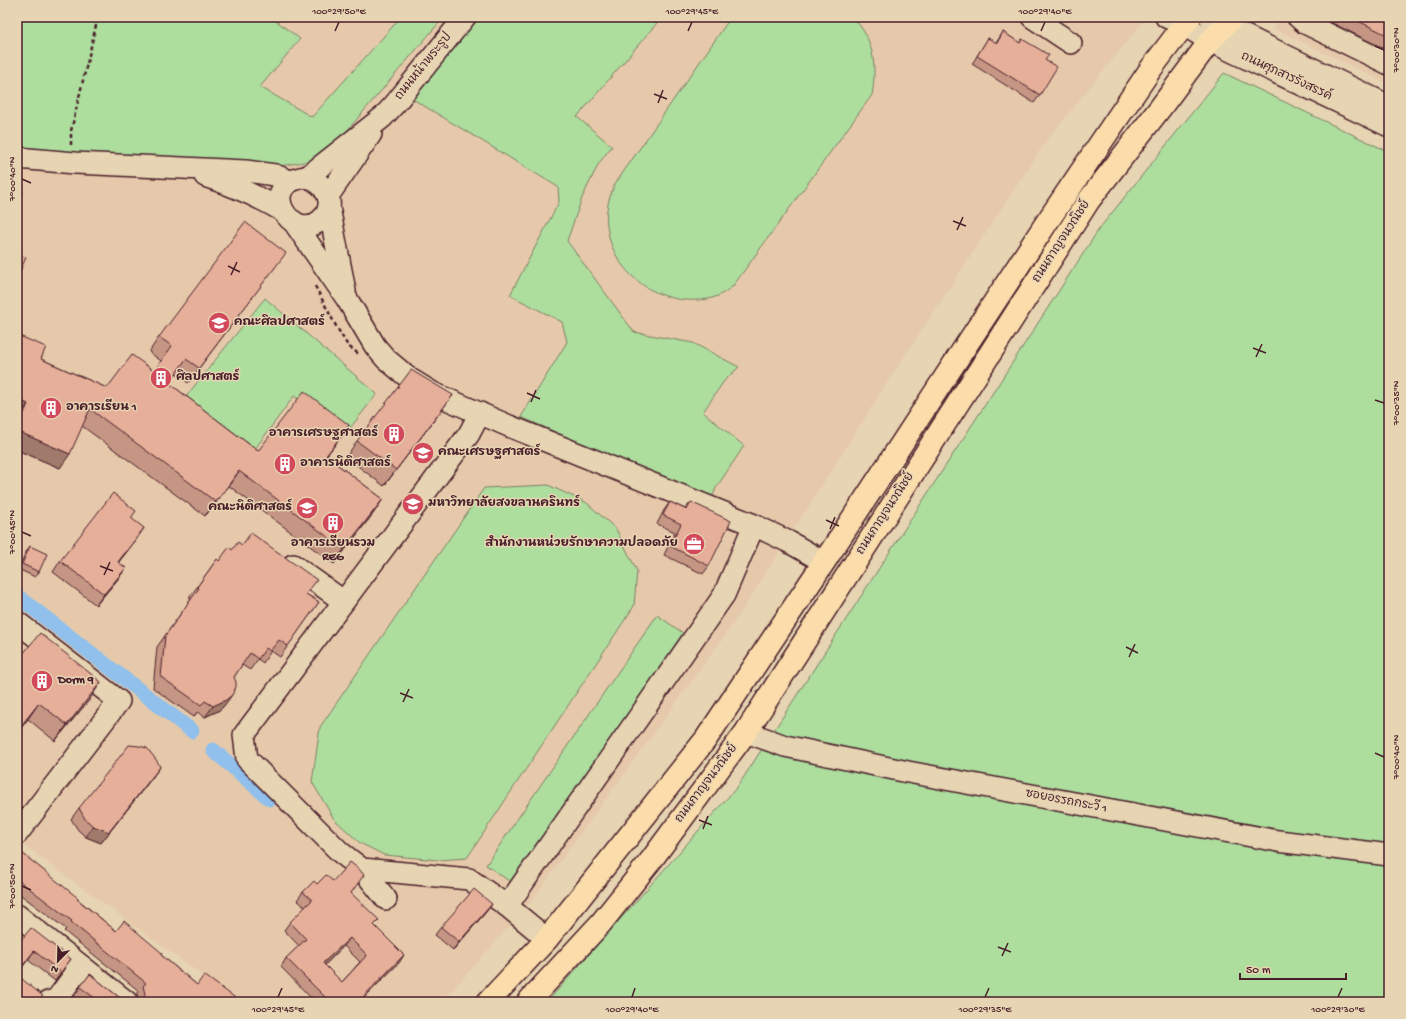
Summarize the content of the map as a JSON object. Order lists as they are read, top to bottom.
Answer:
{
  "streets": {
    "main road": ["ถนนกาญจนวณิชย์"],
    "street": ["ถนนหน้าพระรูป", "ถนนศุภสารรังสรรค์", "ซอยอรรถกระวี 1"]
  },
  "crossings": [
    ["ถนนศุภสารรังสรรค์", "ถนนกาญจนวณิชย์"],
    ["ถนนกาญจนวณิชย์", "ซอยอรรถกระวี 1"]
  ],
  "places": {
    "school or university": [
      "คณะศิลปศาสตร์",
      "คณะเศรษฐศาสตร์",
      "มหาวิทยาลัยสงขลานครินทร์",
      "คณะนิติศาสตร์"
    ],
    "building": [
      "ศิลปศาสตร์",
      "อาคารเรียน 1",
      "อาคารเศรษฐศาสตร์",
      "อาคารนิติศาสตร์",
      "อาคารเรียนรวม REG",
      "Dorm 9"
    ],
    "office": ["สำนักงานหน่วยรักษาความปลอดภัย"]
  },
  "scale_bar": "50 m",
  "north": "bottom left",
  "coordinates": [
    "100°29'50\"E",
    "100°29'45\"E",
    "100°29'40\"E",
    "7°00'30\"N",
    "7°00'40\"N",
    "7°00'35\"N",
    "7°00'45\"N",
    "7°00'50\"N",
    "100°29'35\"E",
    "100°29'30\"E"
  ]
}
